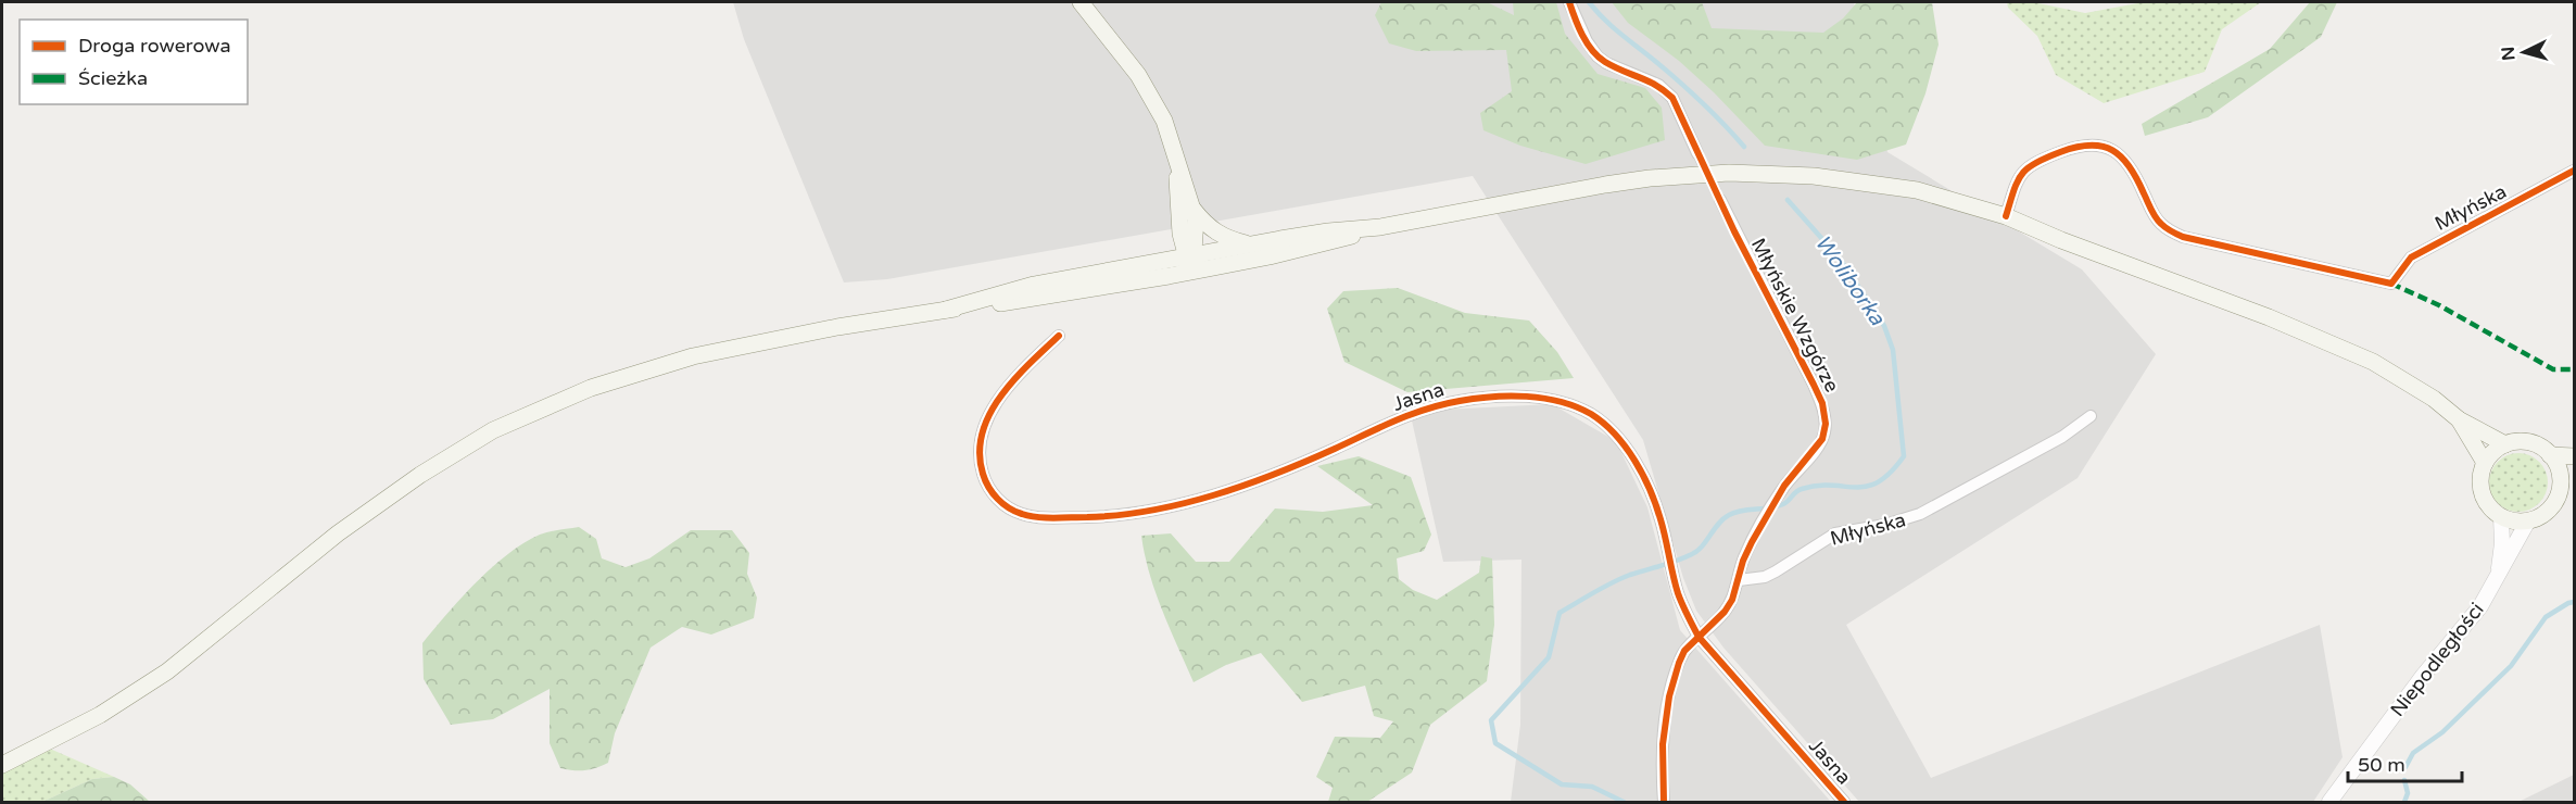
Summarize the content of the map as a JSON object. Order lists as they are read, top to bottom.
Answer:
{
  "streets": {
    "street": [
      "Młyńska",
      "Młyńskie Wzgórze",
      "Jasna",
      "Niepodległości"
    ]
  },
  "crossings": [
    ["Młyńska", "Młyńskie Wzgórze"]
  ],
  "water": ["Woliborka"],
  "legend": ["Droga rowerowa", "Ścieżka"],
  "scale_bar": "50 m",
  "north": "left"
}
